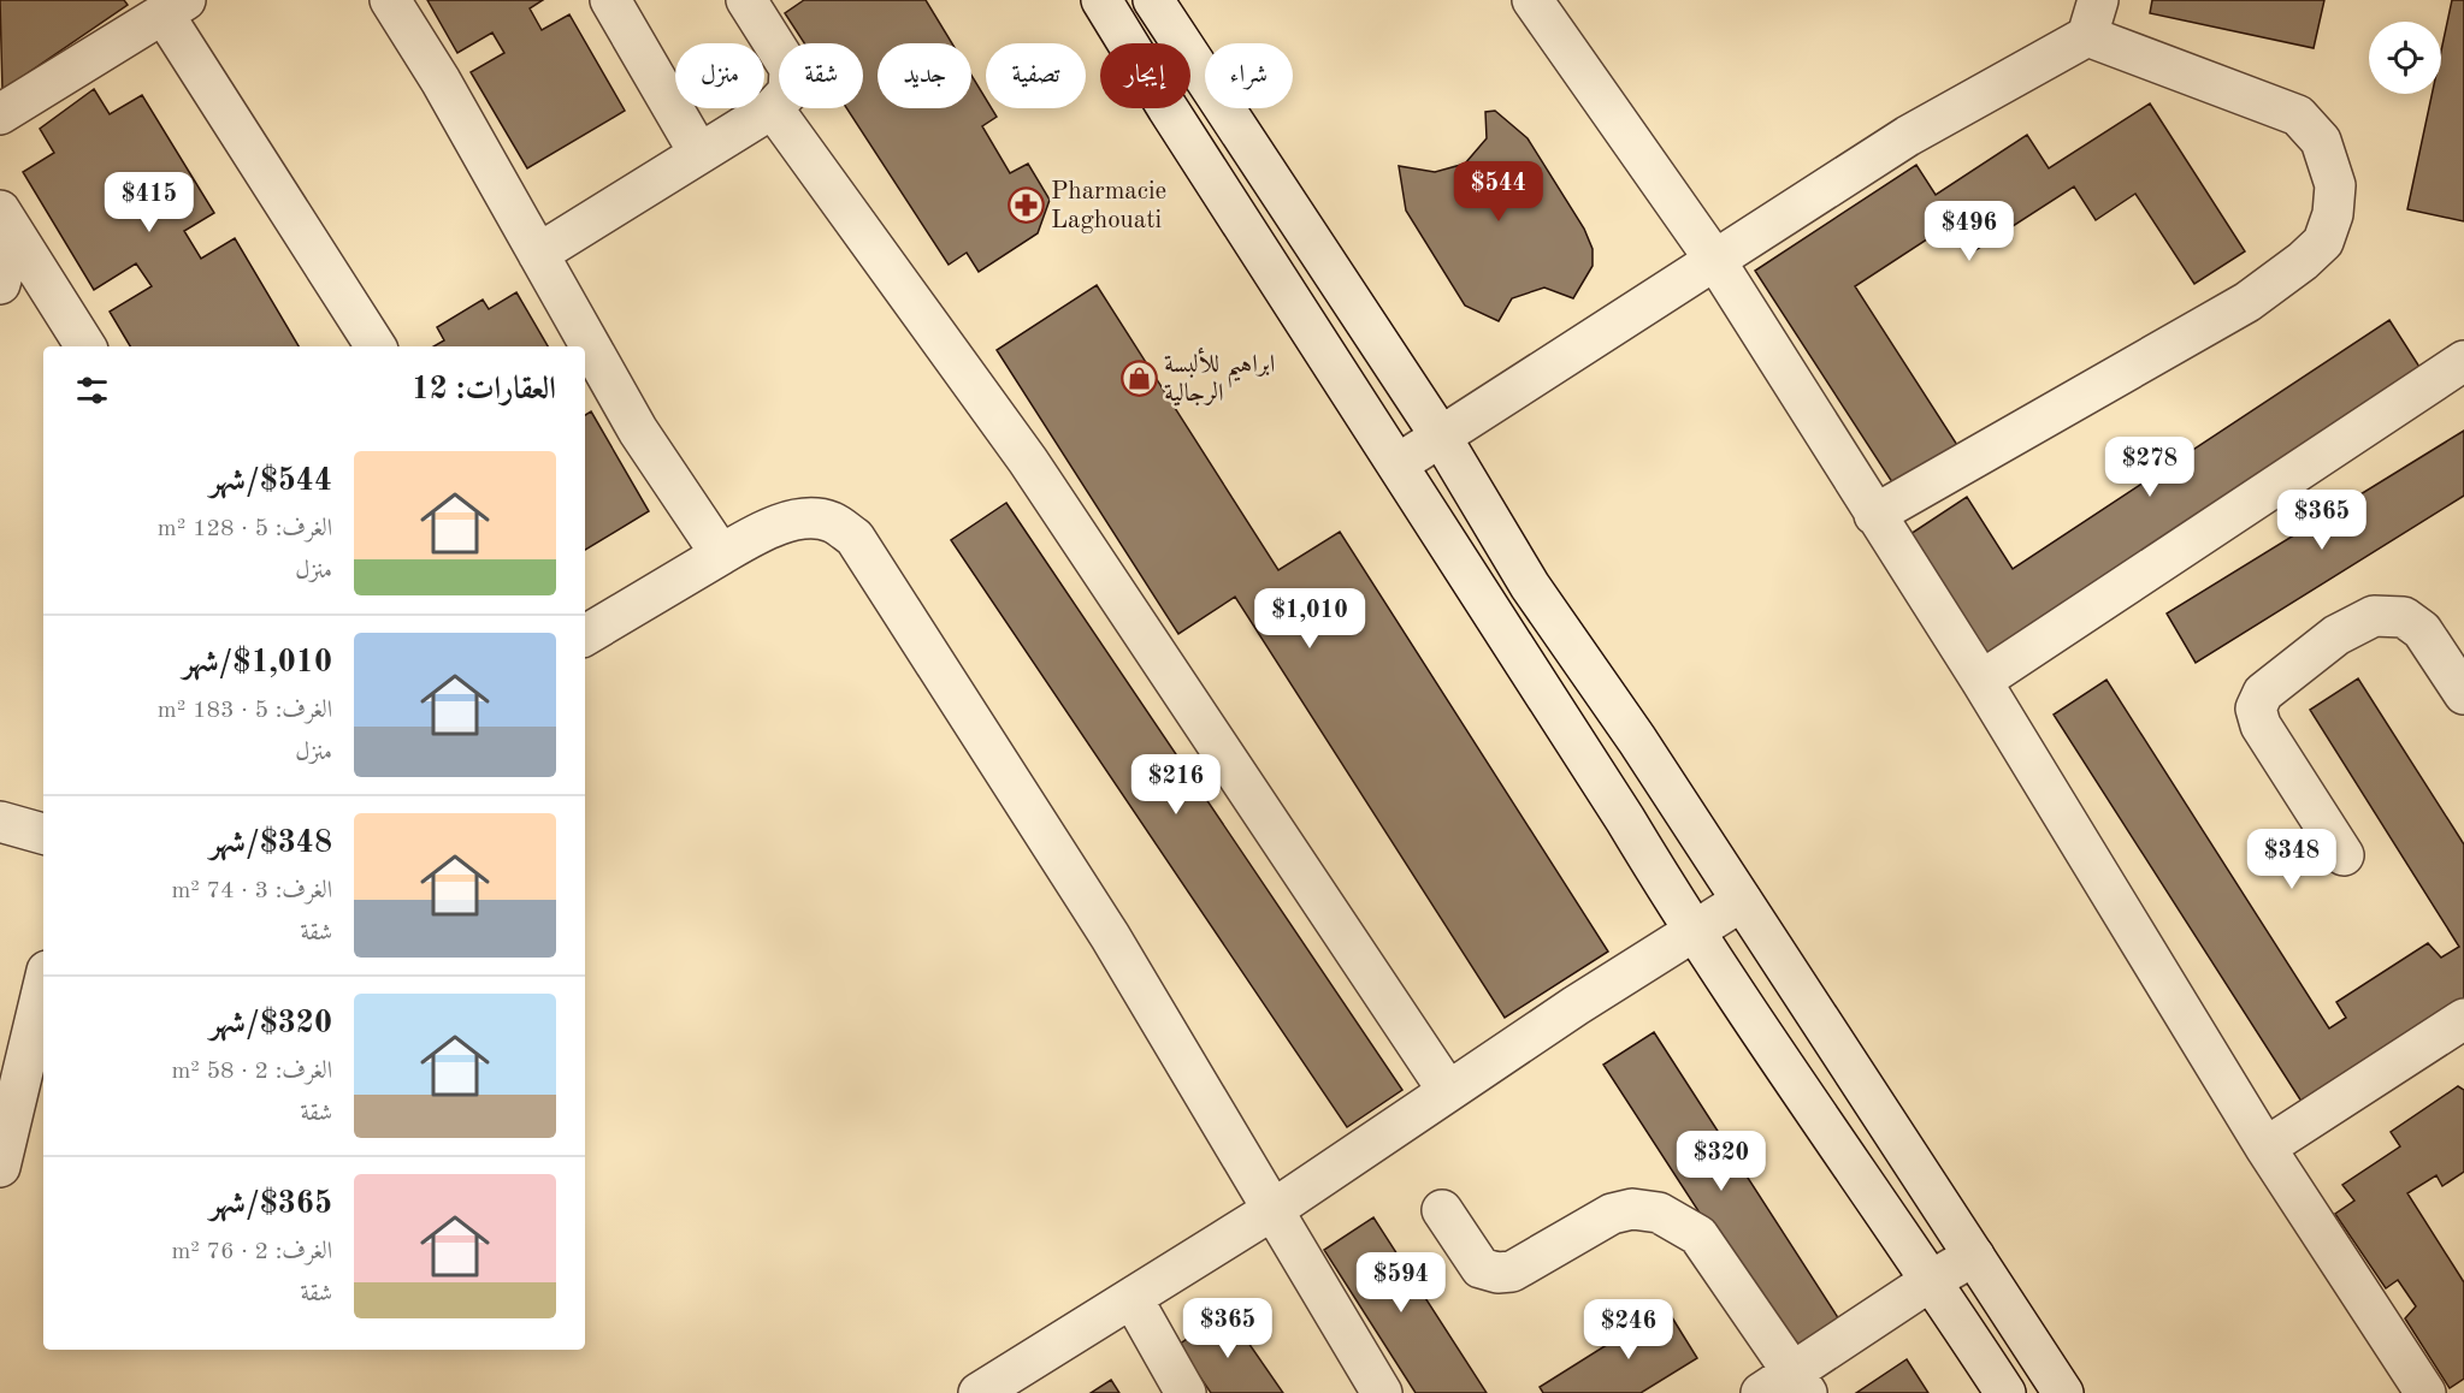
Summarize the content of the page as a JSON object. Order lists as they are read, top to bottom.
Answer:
{
  "places": {
    "pharmacy": ["Pharmacie Laghouati"],
    "shop": ["ابراهيم للألبسة الرجالية"]
  },
  "page": {
    "chip": [
      "شراء",
      "إيجار",
      "تصفية",
      "جديد",
      "شقة",
      "منزل"
    ],
    "price": [
      "$544",
      "$415",
      "$496",
      "$278",
      "$365",
      "$1,010",
      "$216",
      "$348",
      "$320",
      "$594",
      "$365",
      "$246"
    ],
    "heading": "العقارات: 12",
    "list": [
      {
        "name": "$544/شهر",
        "note": "الغرف: 5 · 128 m² · منزل"
      },
      {
        "name": "$1,010/شهر",
        "note": "الغرف: 5 · 183 m² · منزل"
      },
      {
        "name": "$348/شهر",
        "note": "الغرف: 3 · 74 m² · شقة"
      },
      {
        "name": "$320/شهر",
        "note": "الغرف: 2 · 58 m² · شقة"
      },
      {
        "name": "$365/شهر",
        "note": "الغرف: 2 · 76 m² · شقة"
      }
    ]
  }
}
